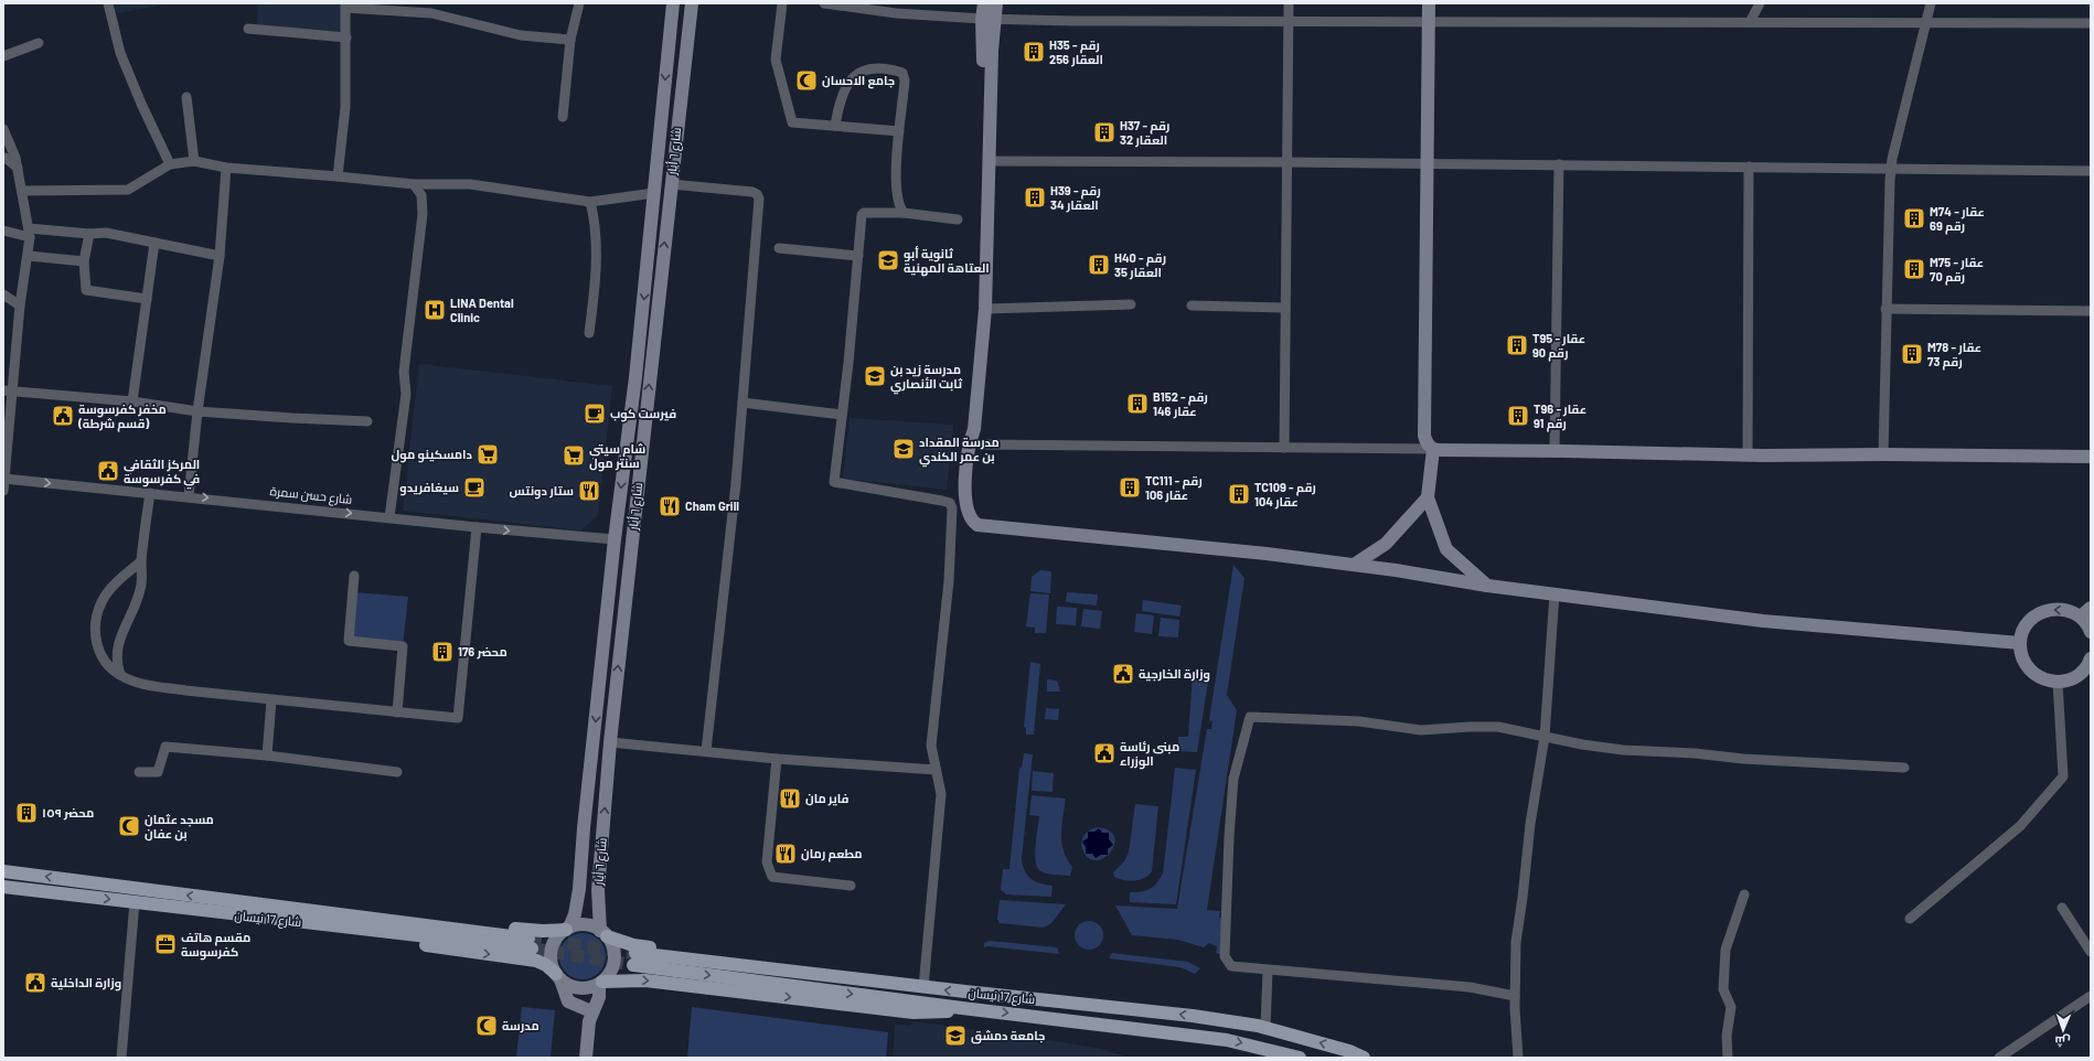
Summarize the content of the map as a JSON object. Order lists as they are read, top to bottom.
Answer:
{
  "streets": {
    "main road": ["شارع 17 نيسان"],
    "street": ["شارع ٦ أيار", "شارع حسن سمرة"]
  },
  "crossings": [
    ["شارع ٦ أيار", "شارع حسن سمرة"]
  ],
  "places": {
    "building": [
      "H35 - رقم العقار 256",
      "H37 - رقم العقار 32",
      "H39 - رقم العقار 34",
      "M74 - عقار رقم 69",
      "H40 - رقم العقار 35",
      "M75 - عقار رقم 70",
      "T95 - عقار رقم 90",
      "M78 - عقار رقم 73",
      "B152 - رقم عقار 146",
      "T96 - عقار رقم 91",
      "TC111 - رقم عقار 106",
      "TC109 - رقم عقار 104",
      "محضر 176",
      "محضر ١٥٩"
    ],
    "mosque": ["جامع الاحسان", "مسجد عثمان بن عفان", "مدرسة"],
    "school or university": [
      "ثانوية أبو العتاهة المهنية",
      "مدرسة زيد بن ثابت الأنصاري",
      "مدرسة المقداد بن عمر الكندي",
      "جامعة دمشق"
    ],
    "hospital": ["LINA Dental Clinic"],
    "cafe": ["فيرست كوب", "سيغافريدو"],
    "public building": [
      "مخفر كفرسوسة (قسم شرطة)",
      "المركز الثقافي في كفرسوسة",
      "وزارة الخارجية",
      "مبنى رئاسة الوزراء",
      "وزارة الداخلية"
    ],
    "supermarket": ["دامسكينو مول", "شام سيتي سنتر مول"],
    "restaurant": [
      "ستار دونتس",
      "Cham Grill",
      "فاير مان",
      "مطعم رمان"
    ],
    "office": ["مقسم هاتف كفرسوسة"]
  },
  "north": "bottom"
}
